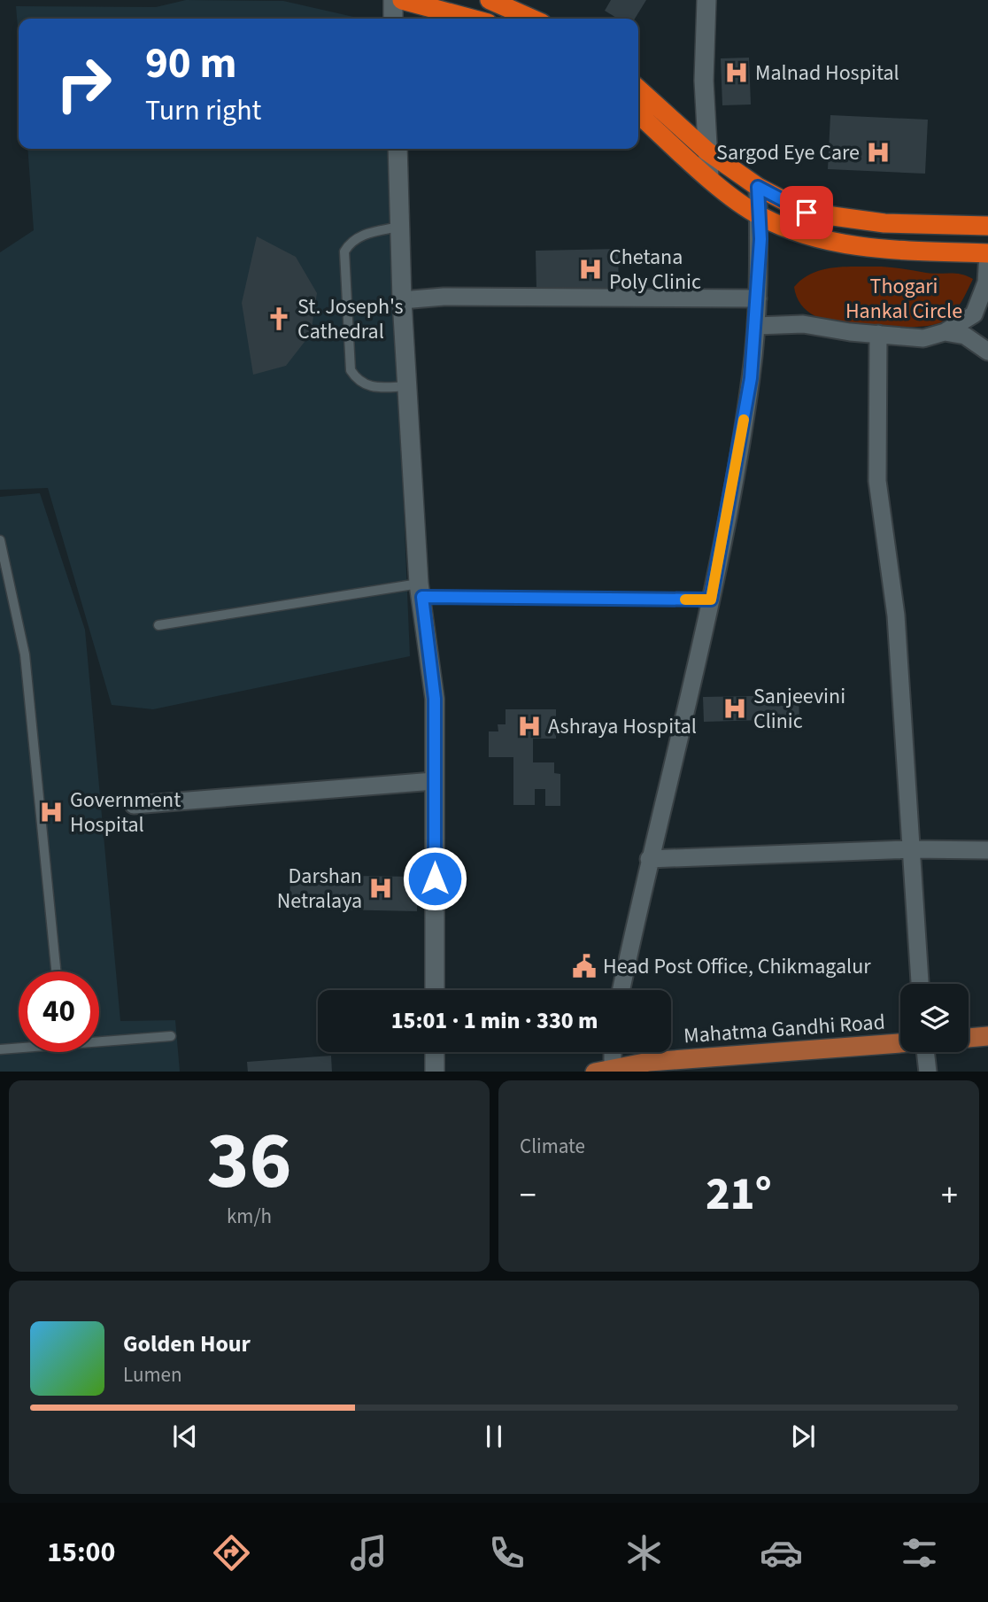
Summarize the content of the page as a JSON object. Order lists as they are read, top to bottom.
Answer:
{
  "streets": {
    "main road": ["Mahatma Gandhi Road"]
  },
  "parks": ["Thogari Hankal Circle"],
  "places": {
    "hospital": [
      "Malnad Hospital",
      "Sargod Eye Care",
      "Chetana Poly Clinic",
      "Sanjeevini Clinic",
      "Ashraya Hospital",
      "Government Hospital",
      "Darshan Netralaya"
    ],
    "church": ["St. Joseph's Cathedral"],
    "public building": ["Head Post Office, Chikmagalur"]
  },
  "page": {
    "turn": ["90 m", "Turn right"],
    "limit": "40",
    "trip": "15:01 · 1 min · 330 m",
    "tile": [
      ["36", "km/h"],
      "Climate"
    ],
    "heat": ["−", "21°", "+"],
    "song": ["Golden Hour", "Lumen"],
    "tabs": "15:00"
  }
}
